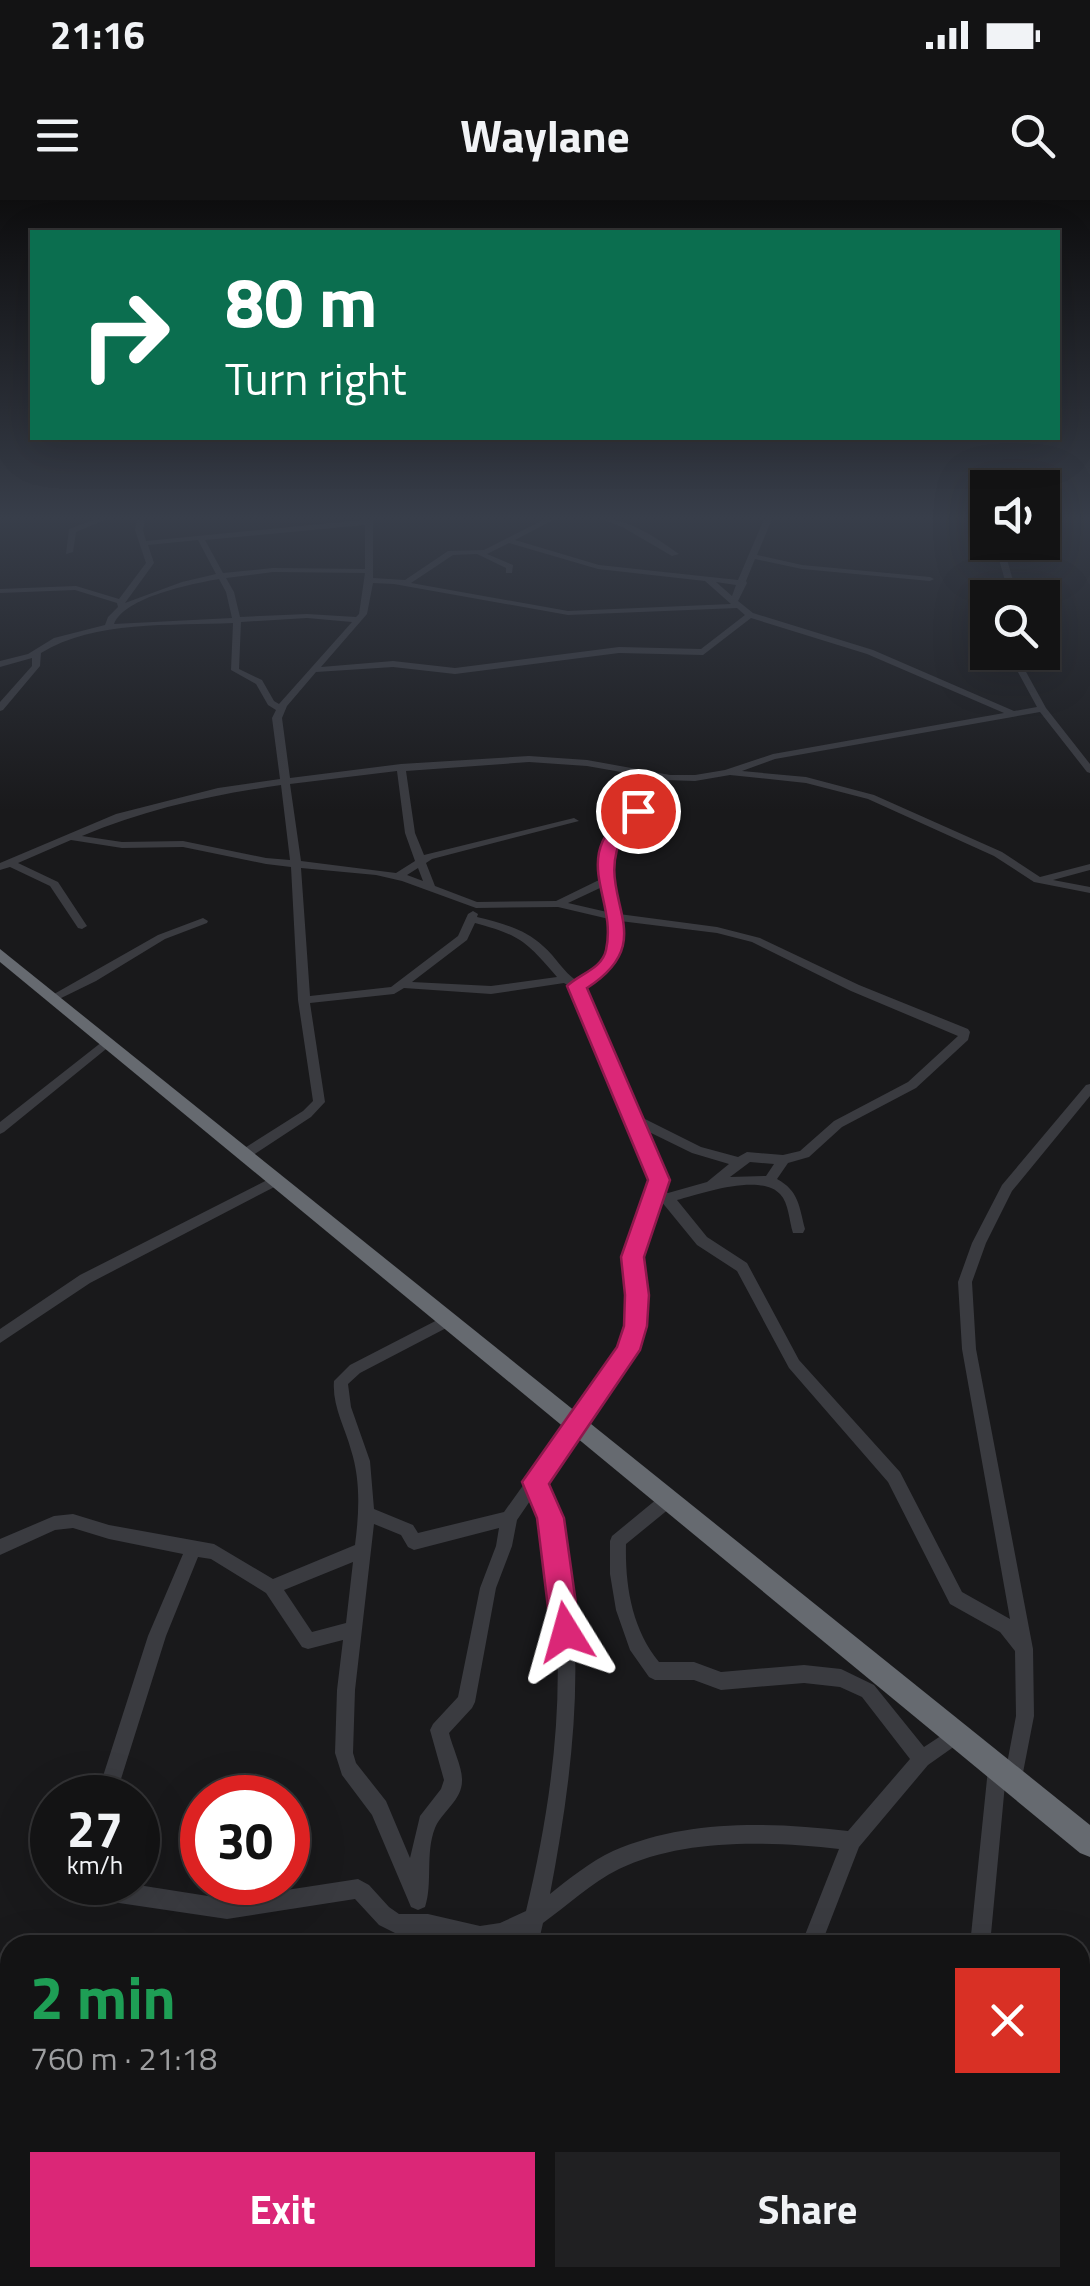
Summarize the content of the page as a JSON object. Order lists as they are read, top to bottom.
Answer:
{
  "page": {
    "status": "21:16",
    "header": "Waylane",
    "turn": ["80 m", "Turn right"],
    "speed": "27 km/h",
    "limit": "30",
    "heading": ["2 min", "760 m · 21:18"],
    "buttons": ["Exit", "Share"]
  }
}
